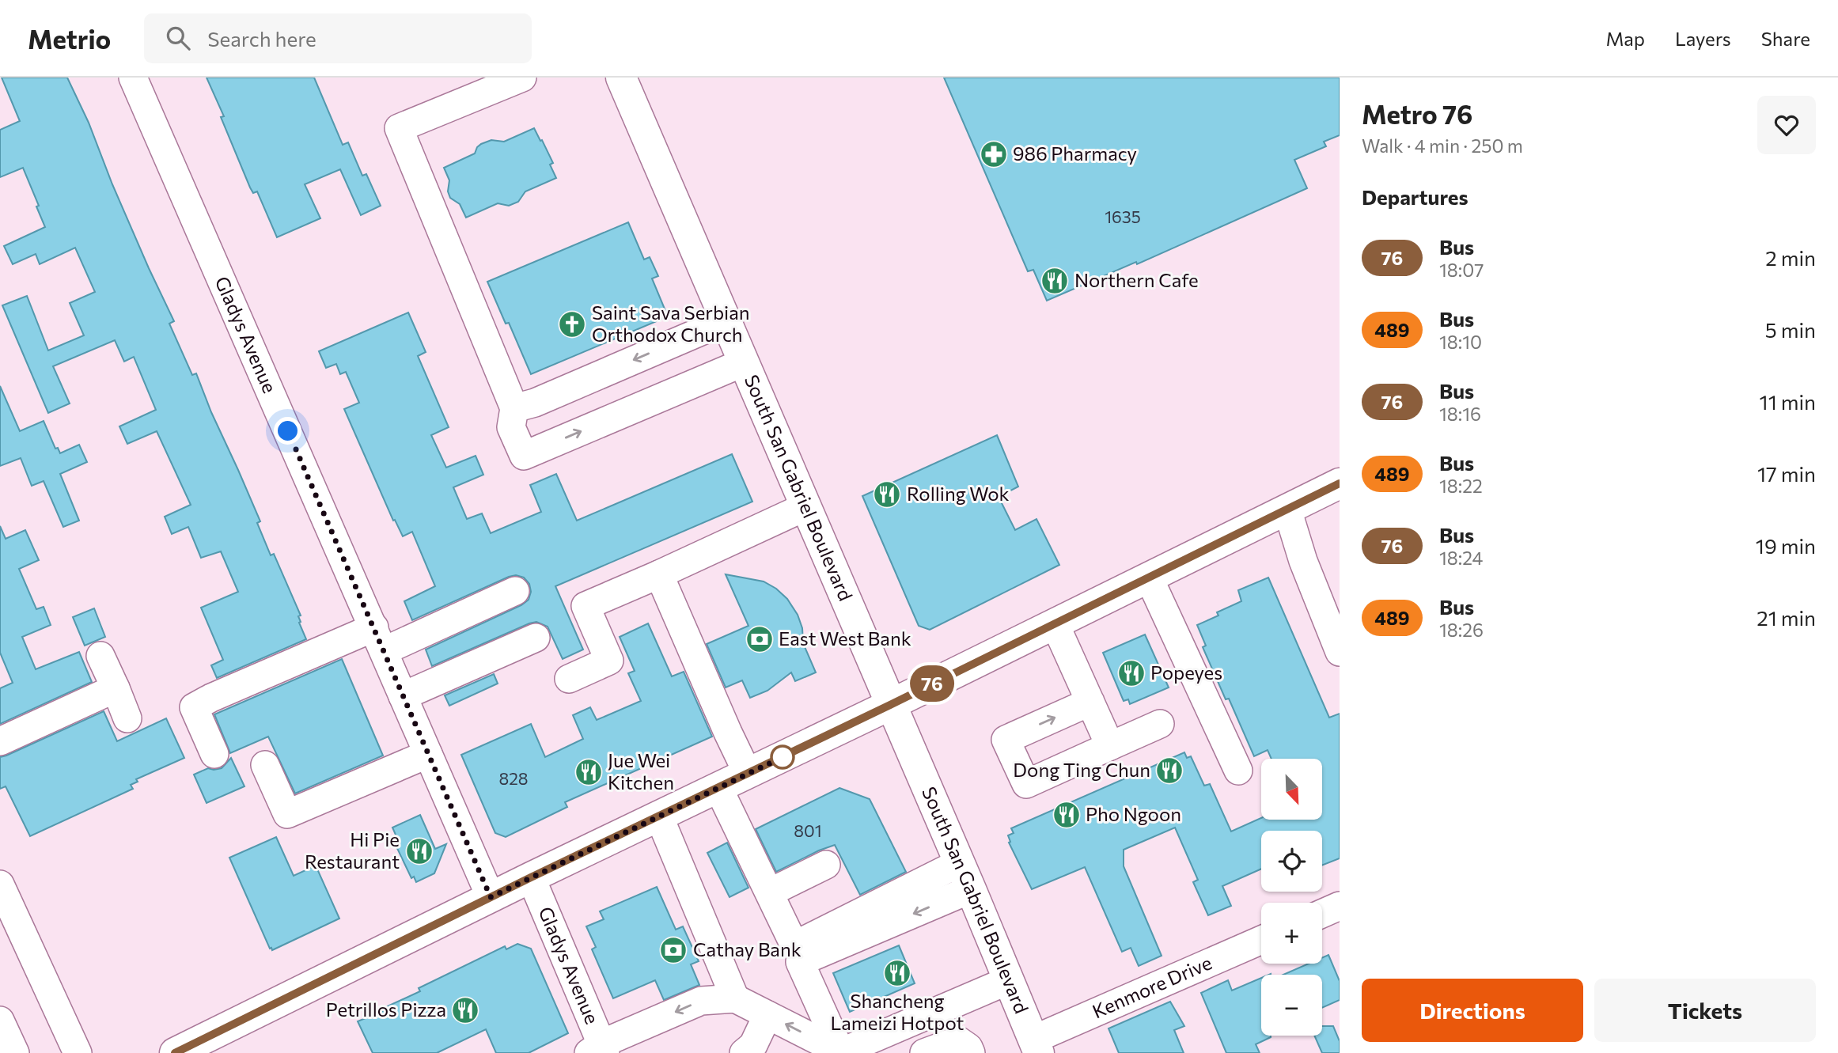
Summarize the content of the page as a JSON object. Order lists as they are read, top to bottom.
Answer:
{
  "streets": {
    "main road": ["South San Gabriel Boulevard"],
    "street": ["Gladys Avenue", "Kenmore Drive"]
  },
  "crossings": [
    ["South San Gabriel Boulevard", "Kenmore Drive"]
  ],
  "places": {
    "pharmacy": ["986 Pharmacy"],
    "restaurant": [
      "Northern Cafe",
      "Rolling Wok",
      "Popeyes",
      "Dong Ting Chun",
      "Jue Wei Kitchen",
      "Pho Ngoon",
      "Hi Pie Restaurant",
      "Shancheng Lameizi Hotpot",
      "Petrillos Pizza"
    ],
    "church": ["Saint Sava Serbian Orthodox Church"],
    "bank": ["East West Bank", "Cathay Bank"]
  },
  "lines": ["bus line 76"],
  "house_numbers": ["1635", "828", "801"],
  "north": "bottom right",
  "page": {
    "header": "Metrio",
    "search": "Search here",
    "nav": ["Map", "Layers", "Share"],
    "on_map": "76",
    "heading": [
      ["Metro 76", "Walk · 4 min · 250 m"],
      "Departures"
    ],
    "list": [
      {
        "mark": "76",
        "name": "Bus",
        "note": "18:07",
        "value": "2 min"
      },
      {
        "mark": "489",
        "name": "Bus",
        "note": "18:10",
        "value": "5 min"
      },
      {
        "mark": "76",
        "name": "Bus",
        "note": "18:16",
        "value": "11 min"
      },
      {
        "mark": "489",
        "name": "Bus",
        "note": "18:22",
        "value": "17 min"
      },
      {
        "mark": "76",
        "name": "Bus",
        "note": "18:24",
        "value": "19 min"
      },
      {
        "mark": "489",
        "name": "Bus",
        "note": "18:26",
        "value": "21 min"
      }
    ],
    "map_buttons": ["+", "−"],
    "buttons": ["Directions", "Tickets"]
  }
}
